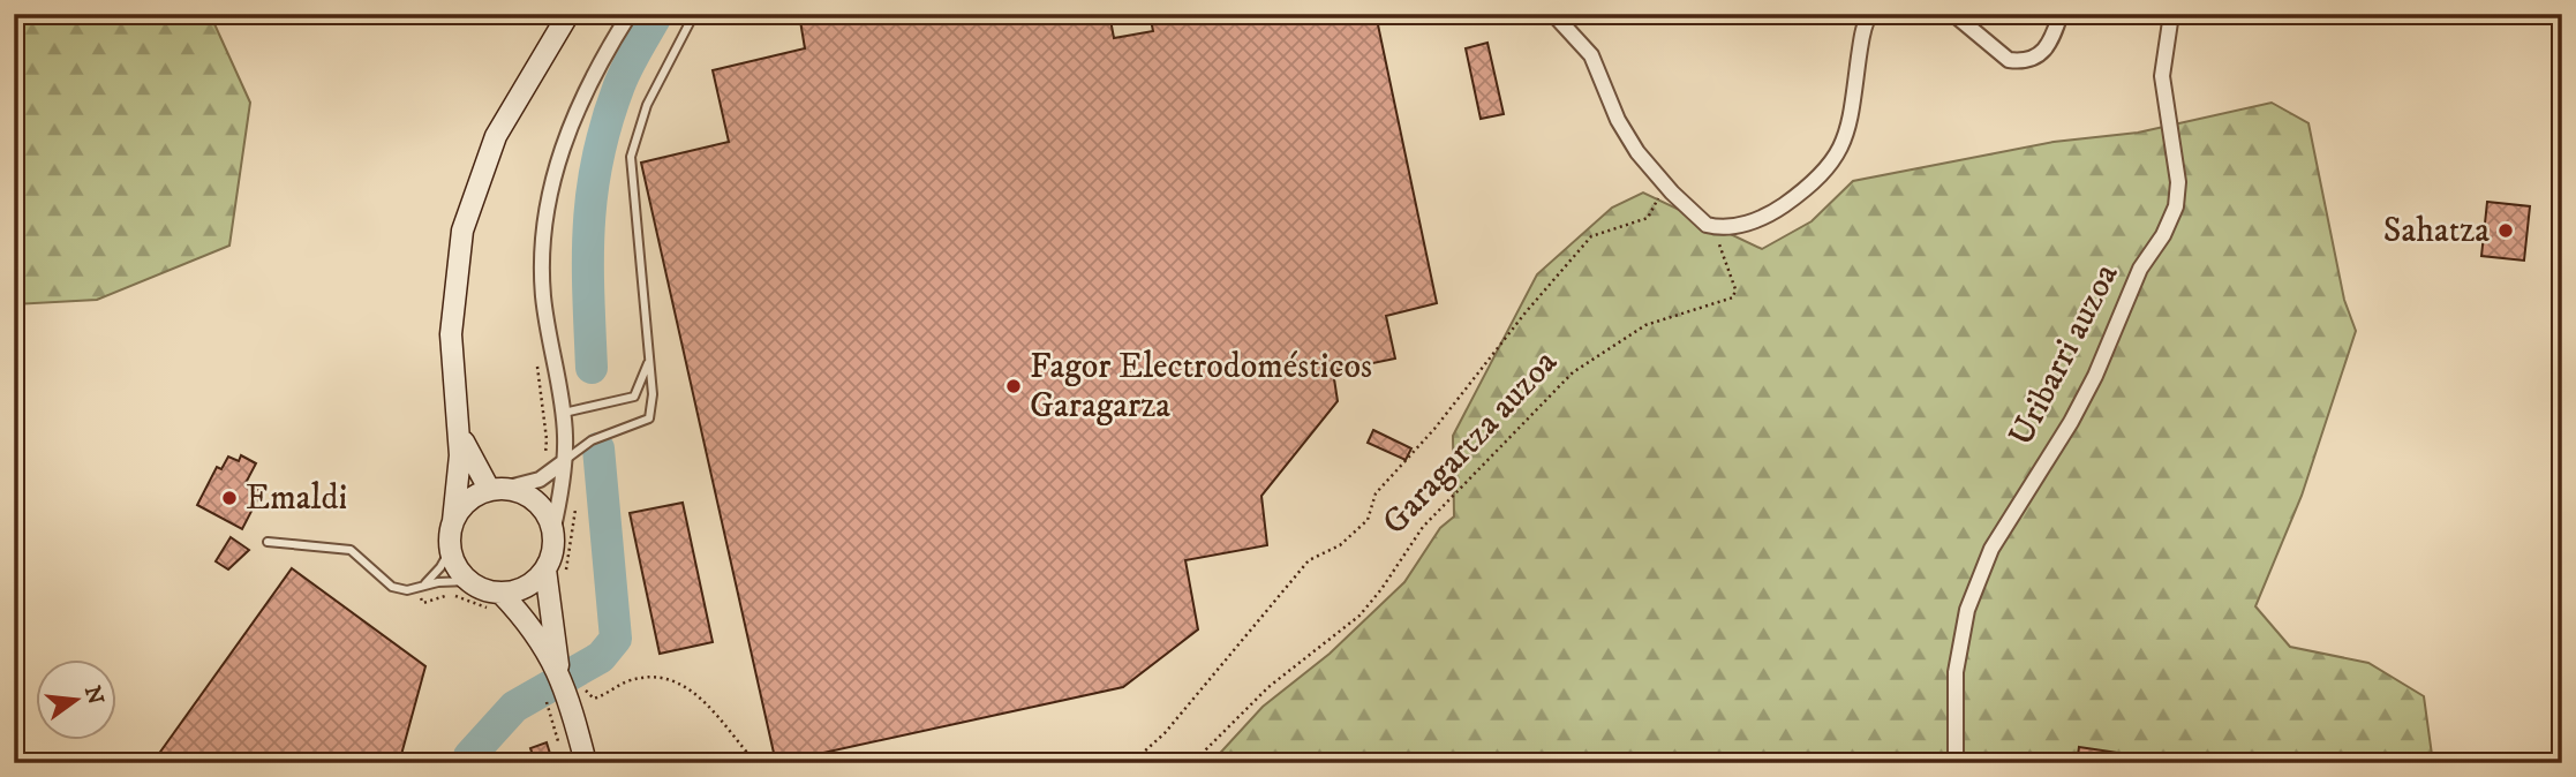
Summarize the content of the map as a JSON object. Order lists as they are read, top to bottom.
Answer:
{
  "streets": {
    "street": ["Uribarri auzoa"],
    "path": ["Garagartza auzoa"]
  },
  "places": ["Sahatza", "Fagor Electrodomésticos Garagarza", "Emaldi"],
  "north": "right"
}
